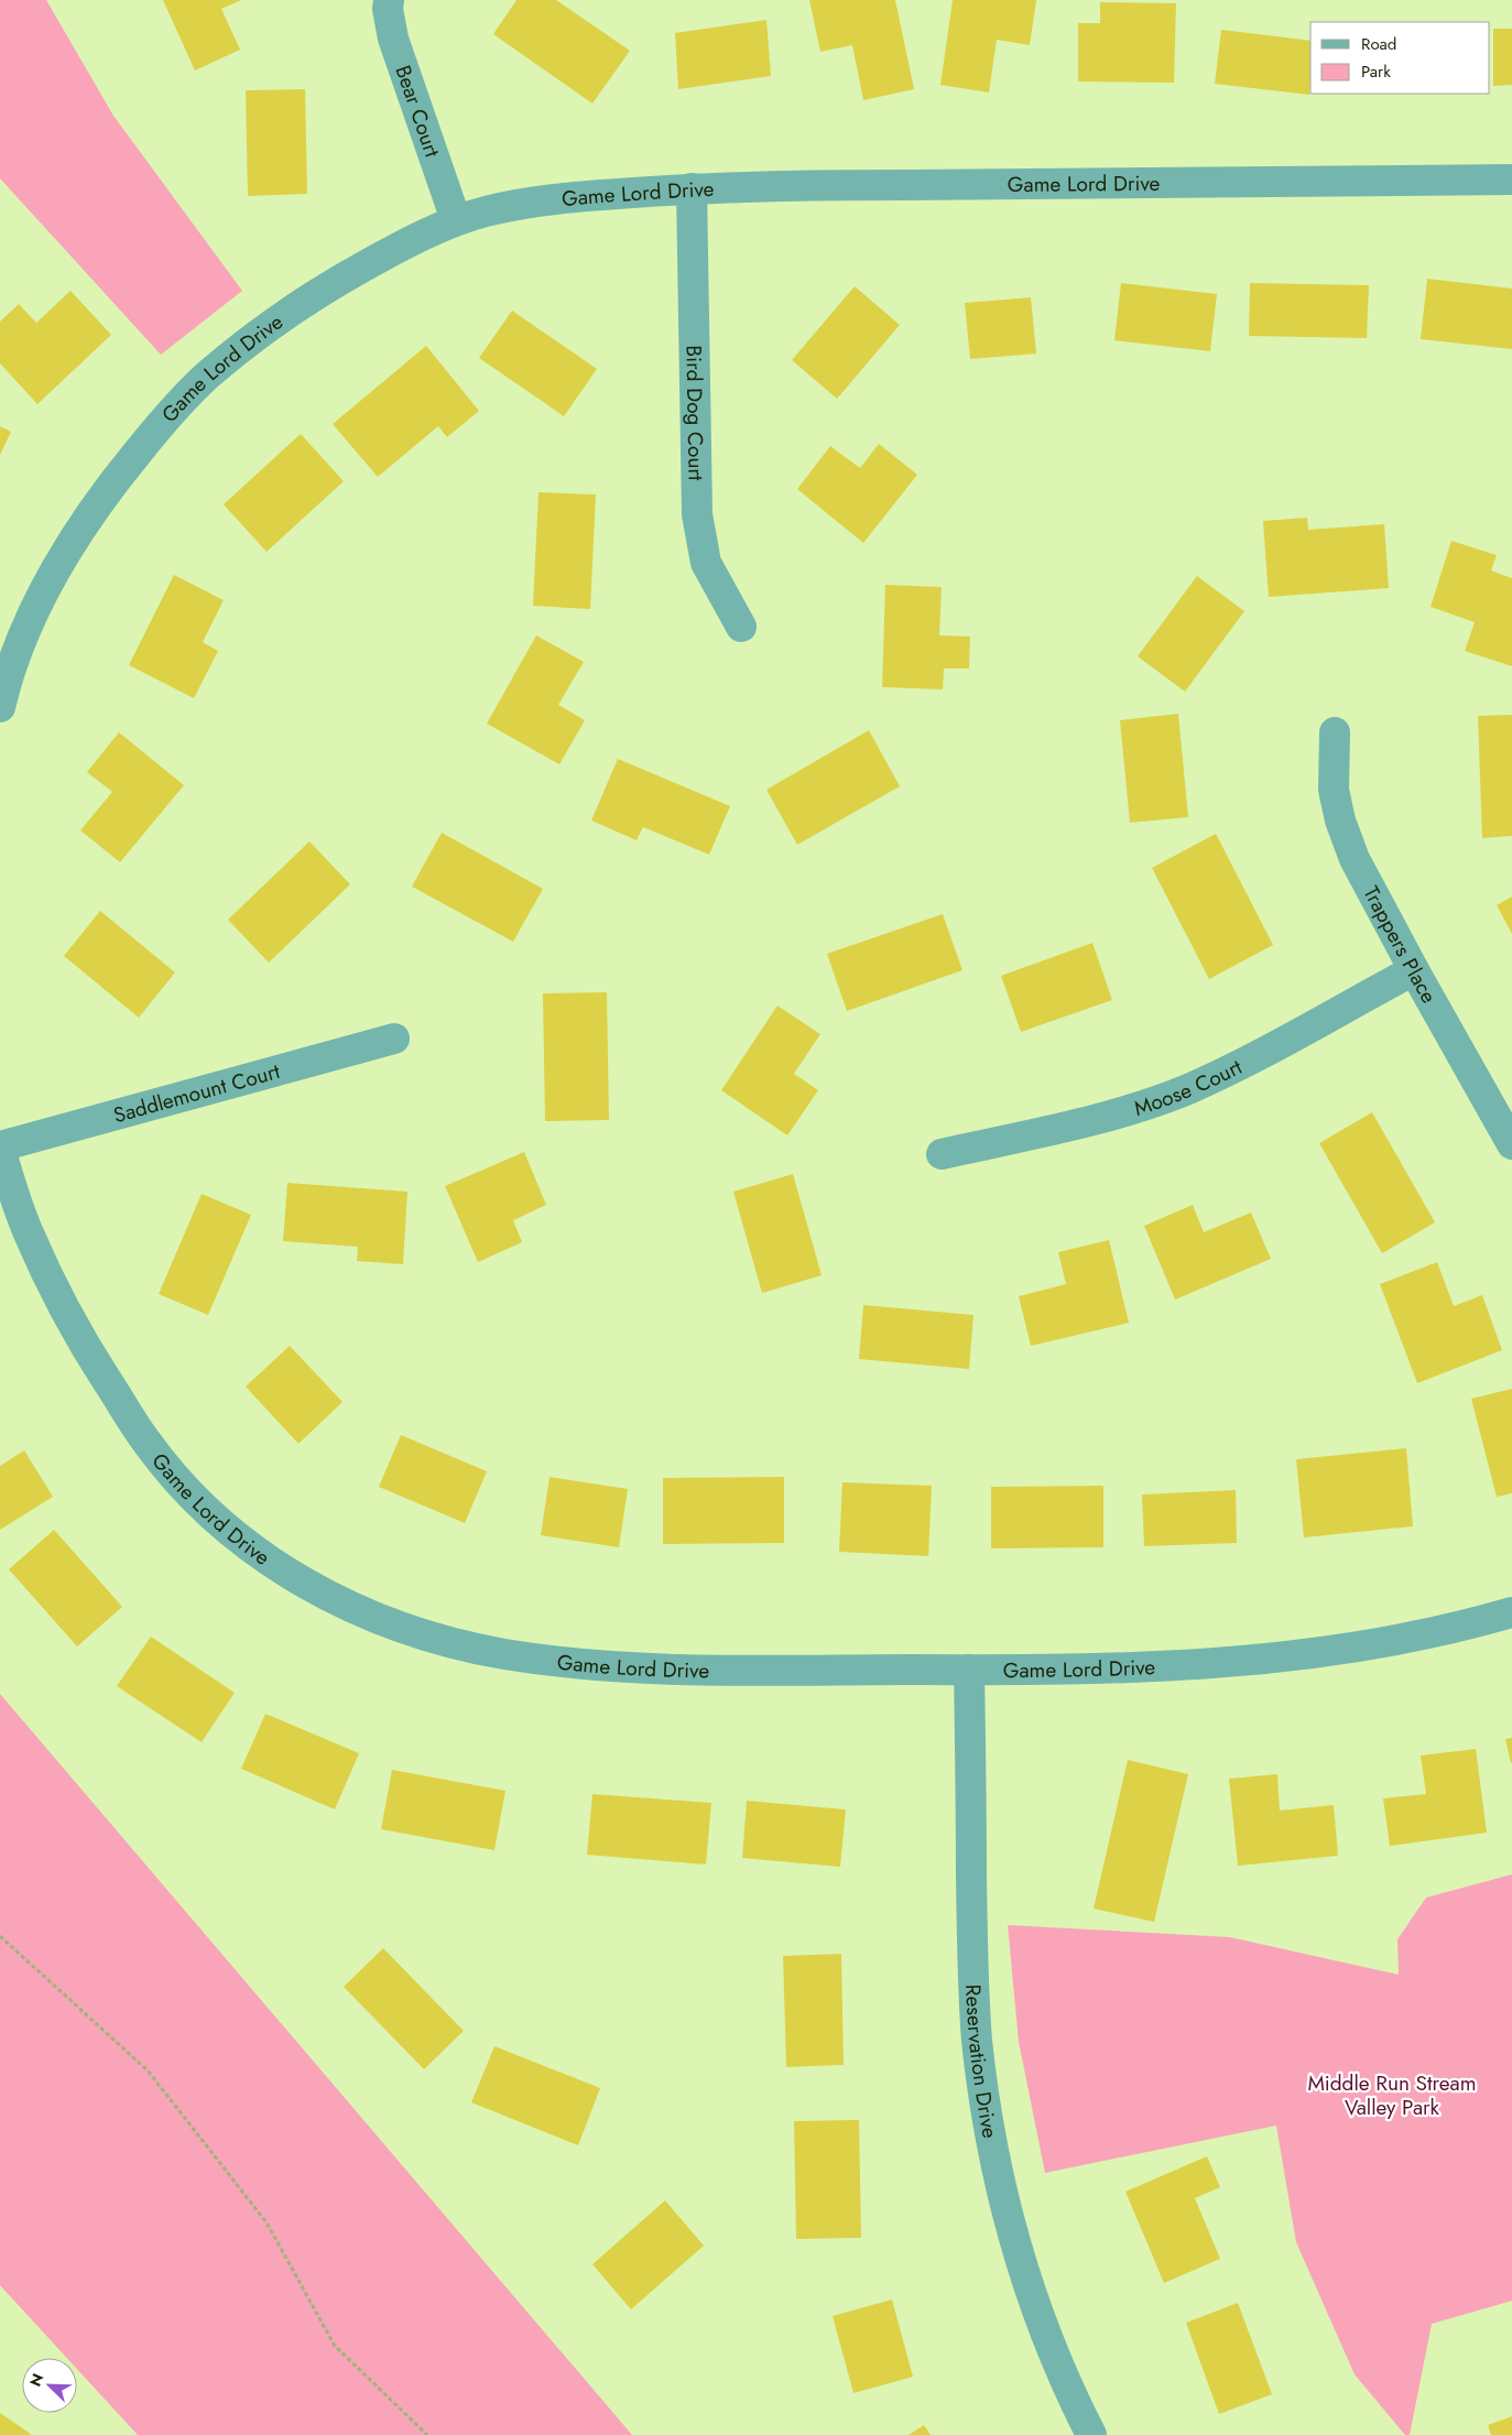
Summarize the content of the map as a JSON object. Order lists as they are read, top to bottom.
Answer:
{
  "streets": {
    "street": [
      "Bear Court",
      "Game Lord Drive",
      "Bird Dog Court",
      "Trappers Place",
      "Moose Court",
      "Saddlemount Court",
      "Reservation Drive"
    ]
  },
  "crossings": [
    ["Bear Court", "Game Lord Drive"],
    ["Game Lord Drive", "Bird Dog Court"],
    ["Game Lord Drive", "Saddlemount Court"],
    ["Game Lord Drive", "Reservation Drive"],
    ["Trappers Place", "Moose Court"]
  ],
  "parks": ["Middle Run Stream Valley Park"],
  "legend": ["Road", "Park"],
  "north": "top left"
}
